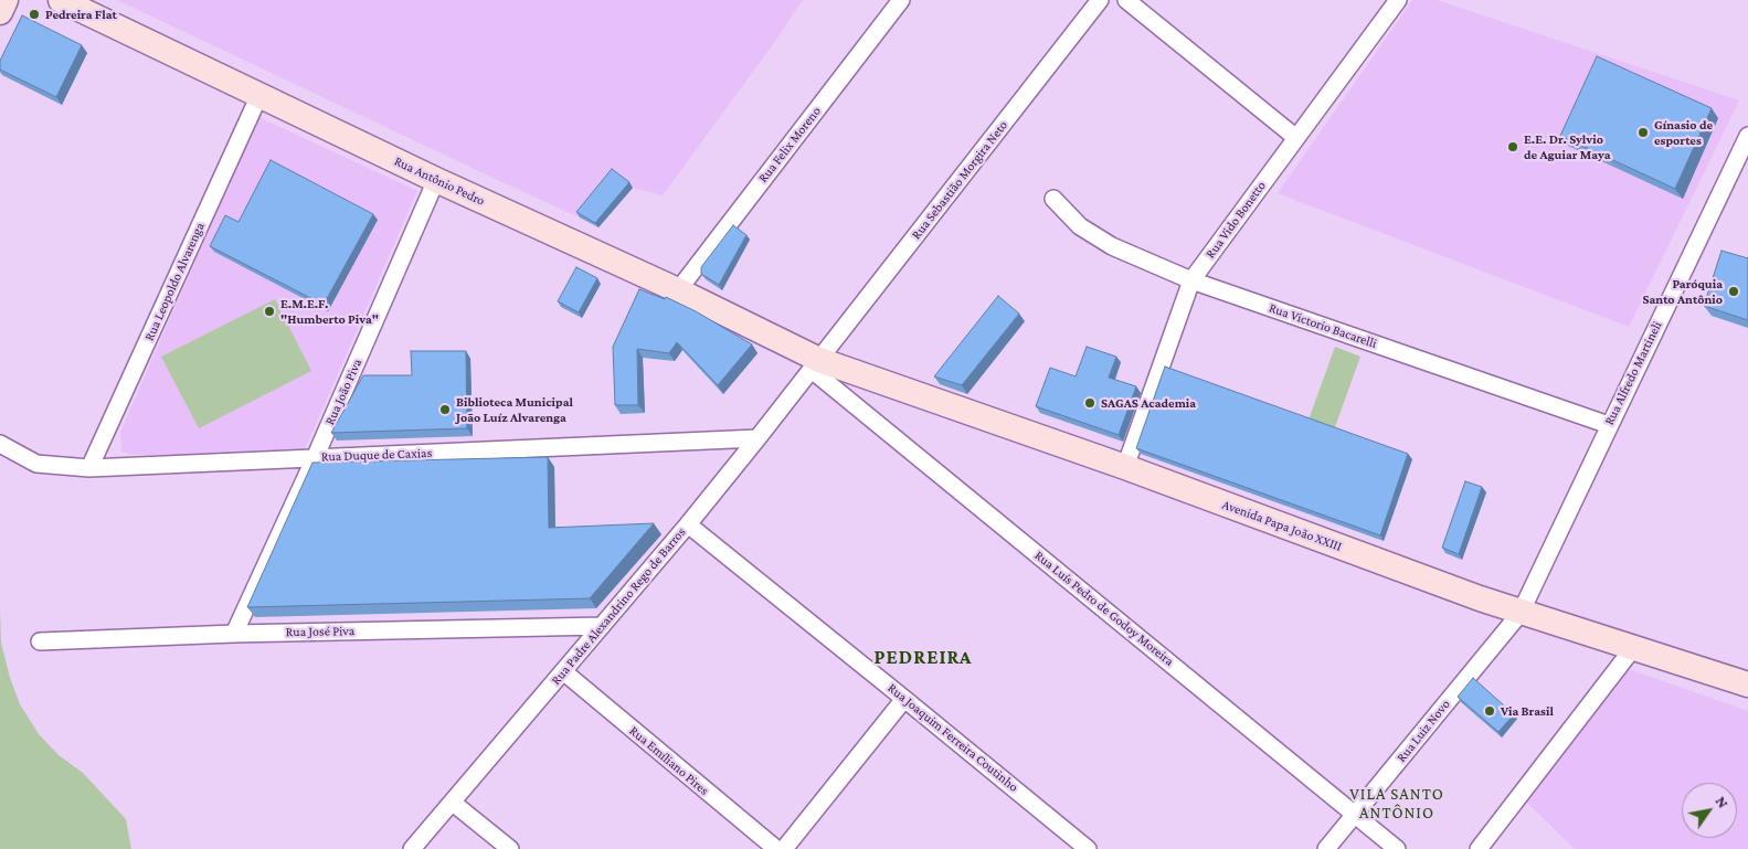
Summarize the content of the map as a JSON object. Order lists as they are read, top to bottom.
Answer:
{
  "streets": {
    "main road": ["Rua Antônio Pedro", "Avenida Papa João XXIII"],
    "street": [
      "Rua Felix Moreno",
      "Rua Sebastião Morgira Neto",
      "Rua Vido Bonetto",
      "Rua Leopoldo Alvarenga",
      "Rua Victorio Bacarelli",
      "Rua Alfredo Martineli",
      "Rua João Piva",
      "Rua Duque de Caxias",
      "Rua Padre Alexandrino Rego de Barros",
      "Rua Luís Pedro de Godoy Moreira",
      "Rua José Piva",
      "Rua Luiz Novo",
      "Rua Joaquim Ferreira Coutinho",
      "Rua Emíliano Pires"
    ]
  },
  "crossings": [
    ["Rua Felix Moreno", "Rua Antônio Pedro"],
    ["Rua Sebastião Morgira Neto", "Rua Antônio Pedro"],
    ["Rua Sebastião Morgira Neto", "Avenida Papa João XXIII"],
    ["Rua Sebastião Morgira Neto", "Rua Padre Alexandrino Rego de Barros"],
    ["Rua Sebastião Morgira Neto", "Rua Luís Pedro de Godoy Moreira"],
    ["Rua Antônio Pedro", "Rua Leopoldo Alvarenga"],
    ["Rua Antônio Pedro", "Rua João Piva"],
    ["Rua Antônio Pedro", "Avenida Papa João XXIII"],
    ["Rua Antônio Pedro", "Rua Padre Alexandrino Rego de Barros"],
    ["Rua Antônio Pedro", "Rua Luís Pedro de Godoy Moreira"],
    ["Rua Vido Bonetto", "Rua Victorio Bacarelli"],
    ["Rua Vido Bonetto", "Avenida Papa João XXIII"],
    ["Rua Leopoldo Alvarenga", "Rua Duque de Caxias"],
    ["Rua Victorio Bacarelli", "Rua Alfredo Martineli"],
    ["Rua Alfredo Martineli", "Avenida Papa João XXIII"],
    ["Rua Alfredo Martineli", "Rua Luiz Novo"],
    ["Rua João Piva", "Rua Duque de Caxias"],
    ["Rua João Piva", "Rua José Piva"],
    ["Rua Duque de Caxias", "Rua Padre Alexandrino Rego de Barros"],
    ["Avenida Papa João XXIII", "Rua Padre Alexandrino Rego de Barros"],
    ["Avenida Papa João XXIII", "Rua Luís Pedro de Godoy Moreira"],
    ["Avenida Papa João XXIII", "Rua Luiz Novo"],
    ["Rua Padre Alexandrino Rego de Barros", "Rua Luís Pedro de Godoy Moreira"],
    ["Rua Padre Alexandrino Rego de Barros", "Rua José Piva"],
    ["Rua Padre Alexandrino Rego de Barros", "Rua Joaquim Ferreira Coutinho"],
    ["Rua Padre Alexandrino Rego de Barros", "Rua Emíliano Pires"],
    ["Rua Luís Pedro de Godoy Moreira", "Rua Luiz Novo"]
  ],
  "districts": ["PEDREIRA", "VILA SANTO ANTÔNIO"],
  "places": [
    "Pedreira Flat",
    "Gínasio de esportes",
    "E.E. Dr. Sylvio de Aguiar Maya",
    "Paróquia Santo Antônio",
    "E.M.E.F. \"Humberto Piva\"",
    "SAGAS Academia",
    "Biblioteca Municipal João Luíz Alvarenga",
    "Via Brasil"
  ],
  "north": "top right"
}
